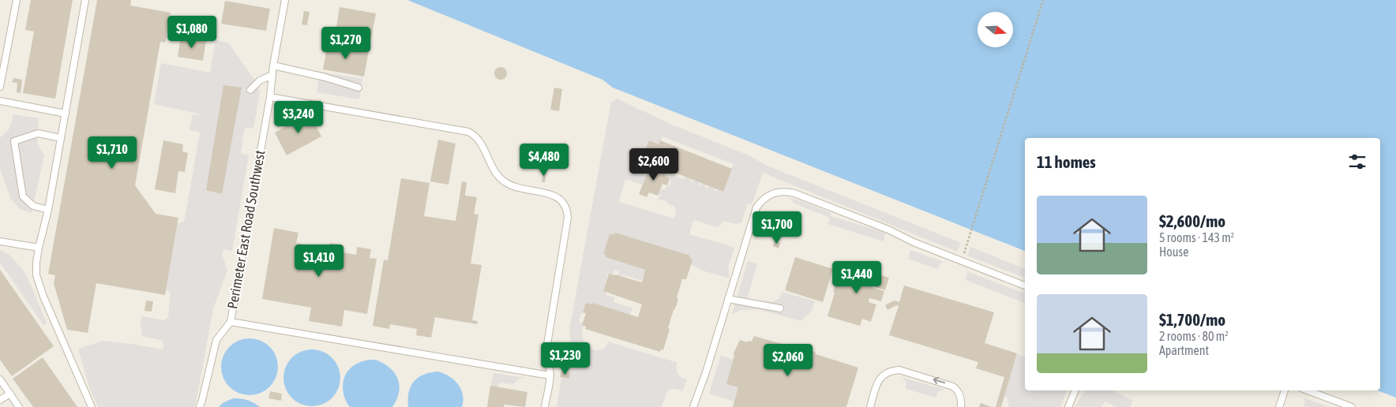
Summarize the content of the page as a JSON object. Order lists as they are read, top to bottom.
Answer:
{
  "streets": {
    "lane": ["Perimeter East Road Southwest"]
  },
  "north": "right",
  "page": {
    "price": [
      "$1,080",
      "$1,270",
      "$3,240",
      "$1,710",
      "$4,480",
      "$2,600",
      "$1,700",
      "$1,410",
      "$1,440",
      "$1,230",
      "$2,060"
    ],
    "heading": "11 homes",
    "list": [
      {
        "name": "$2,600/mo",
        "note": "5 rooms · 143 m² · House"
      },
      {
        "name": "$1,700/mo",
        "note": "2 rooms · 80 m² · Apartment"
      }
    ]
  }
}
